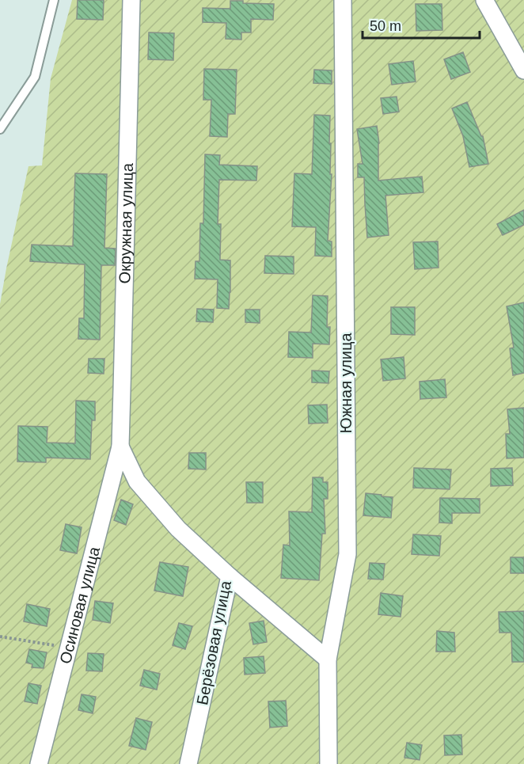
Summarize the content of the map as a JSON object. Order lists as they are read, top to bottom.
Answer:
{
  "streets": {
    "street": [
      "Окружная улица",
      "Южная улица",
      "Осиновая улица",
      "Берёзовая улица"
    ]
  },
  "crossings": [
    ["Окружная улица", "Осиновая улица"],
    ["Окружная улица", "Берёзовая улица"],
    ["Осиновая улица", "Берёзовая улица"]
  ],
  "scale_bar": "50 m"
}
